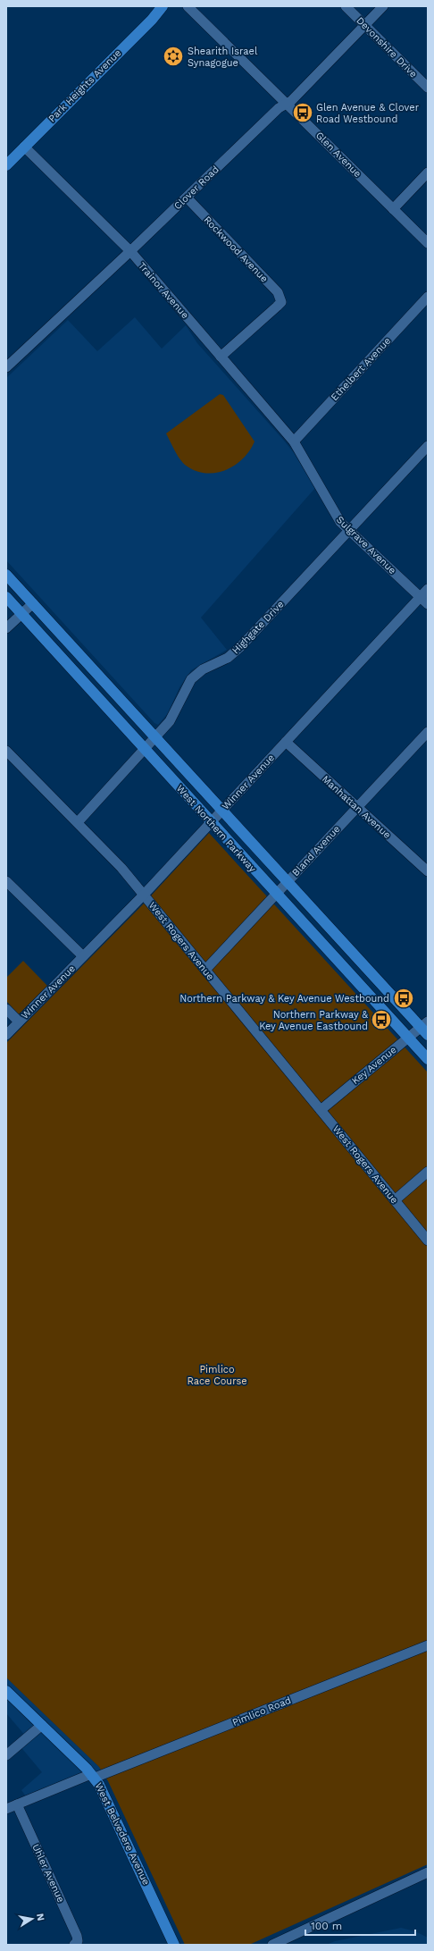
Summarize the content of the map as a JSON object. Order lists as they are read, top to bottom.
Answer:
{
  "streets": {
    "main road": ["Park Heights Avenue", "West Northern Parkway", "West Belvedere Avenue"],
    "street": [
      "Devonshire Drive",
      "Glen Avenue",
      "Clover Road",
      "Rockwood Avenue",
      "Trainor Avenue",
      "Ethelbert Avenue",
      "Sulgrave Avenue",
      "Highgate Drive",
      "Winner Avenue",
      "Manhattan Avenue",
      "Bland Avenue",
      "West Rogers Avenue",
      "Key Avenue",
      "Pimlico Road",
      "Uhler Avenue"
    ]
  },
  "crossings": [
    ["Devonshire Drive", "Clover Road"],
    ["Park Heights Avenue", "Trainor Avenue"],
    ["Glen Avenue", "Clover Road"],
    ["Clover Road", "Rockwood Avenue"],
    ["Clover Road", "Trainor Avenue"],
    ["Rockwood Avenue", "Trainor Avenue"],
    ["Trainor Avenue", "Ethelbert Avenue"],
    ["Trainor Avenue", "Sulgrave Avenue"],
    ["Ethelbert Avenue", "Sulgrave Avenue"],
    ["Sulgrave Avenue", "Highgate Drive"],
    ["Sulgrave Avenue", "Winner Avenue"],
    ["Highgate Drive", "West Northern Parkway"],
    ["Highgate Drive", "West Rogers Avenue"],
    ["Winner Avenue", "Manhattan Avenue"],
    ["Winner Avenue", "West Northern Parkway"],
    ["Winner Avenue", "West Rogers Avenue"],
    ["Manhattan Avenue", "Bland Avenue"],
    ["West Northern Parkway", "Bland Avenue"],
    ["West Northern Parkway", "Key Avenue"],
    ["Bland Avenue", "West Rogers Avenue"],
    ["West Rogers Avenue", "Key Avenue"],
    ["Pimlico Road", "West Belvedere Avenue"],
    ["Pimlico Road", "Uhler Avenue"]
  ],
  "parks": ["Pimlico Race Course"],
  "places": {
    "synagogue": ["Shearith Israel Synagogue"],
    "bus stop": ["Glen Avenue & Clover Road Westbound", "Northern Parkway & Key Avenue Westbound", "Northern Parkway & Key Avenue Eastbound"]
  },
  "scale_bar": "100 m",
  "north": "right"
}
